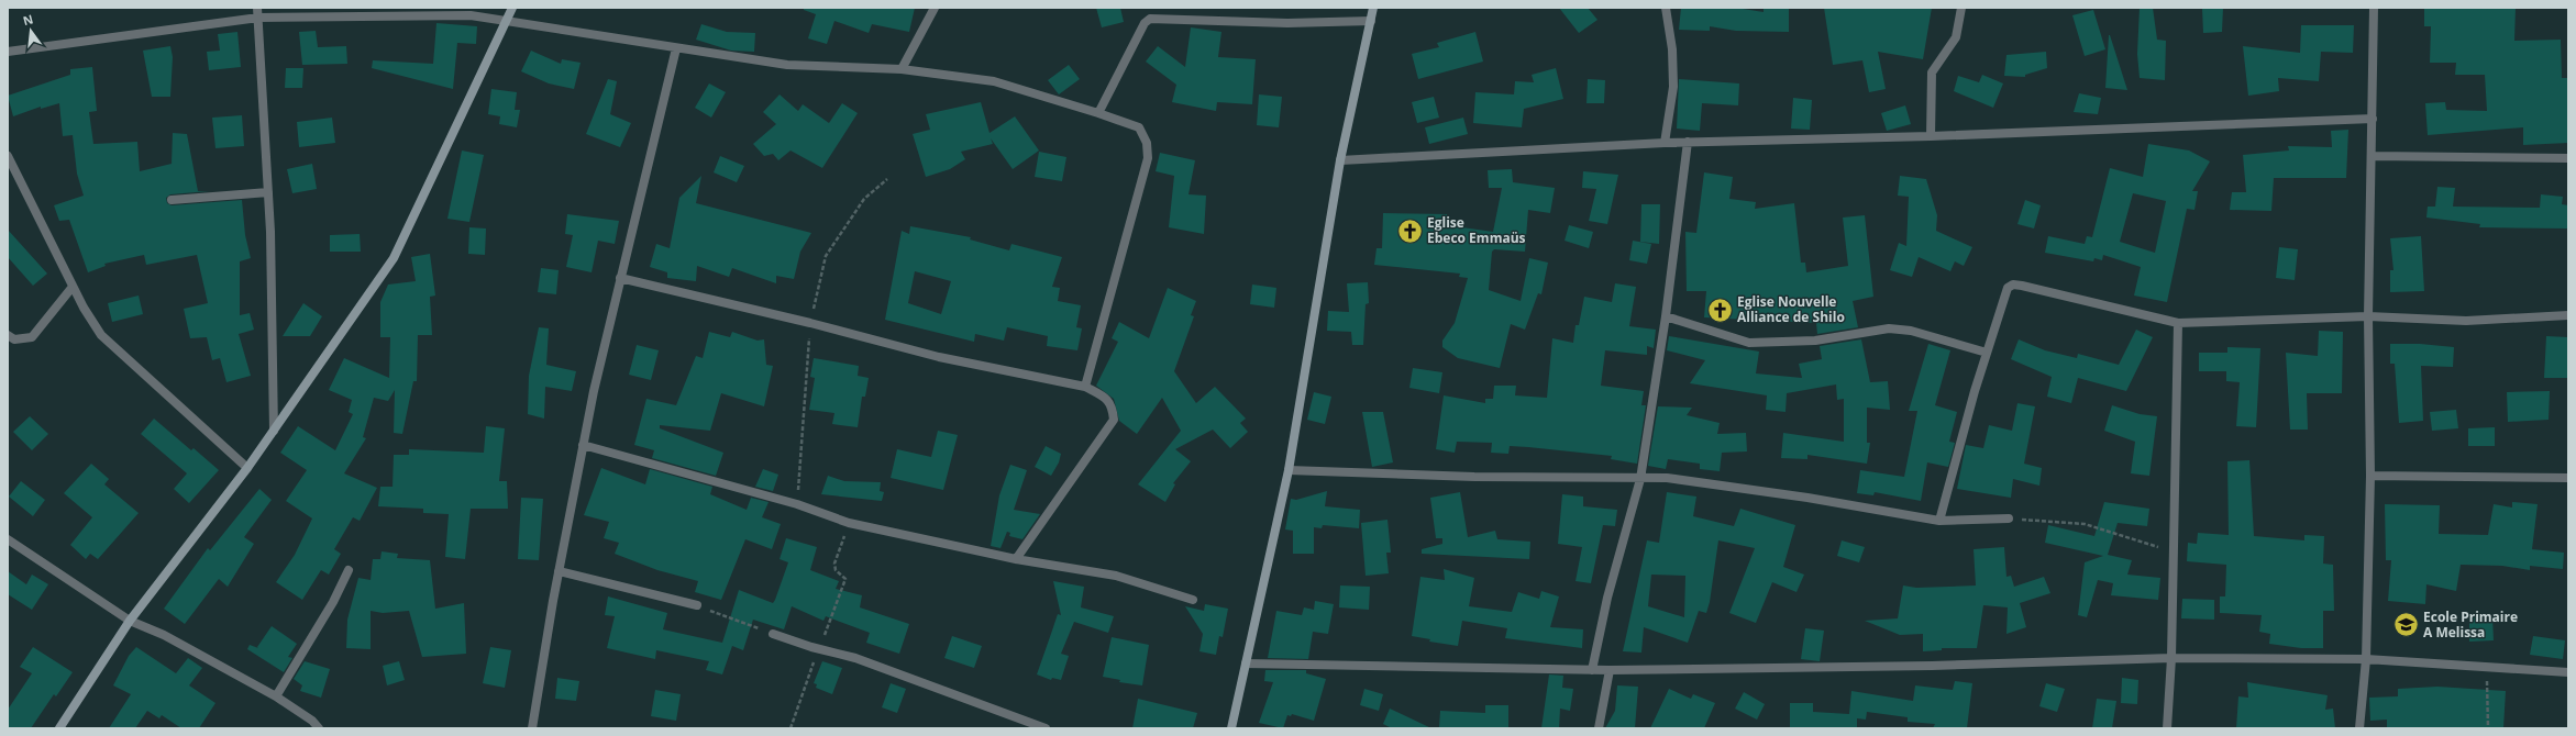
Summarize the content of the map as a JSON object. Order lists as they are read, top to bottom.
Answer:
{
  "places": {
    "church": ["Eglise Ebeco Emmaüs", "Eglise Nouvelle Alliance de Shilo"],
    "school or university": ["Ecole Primaire A Melissa"]
  },
  "north": "top"
}
